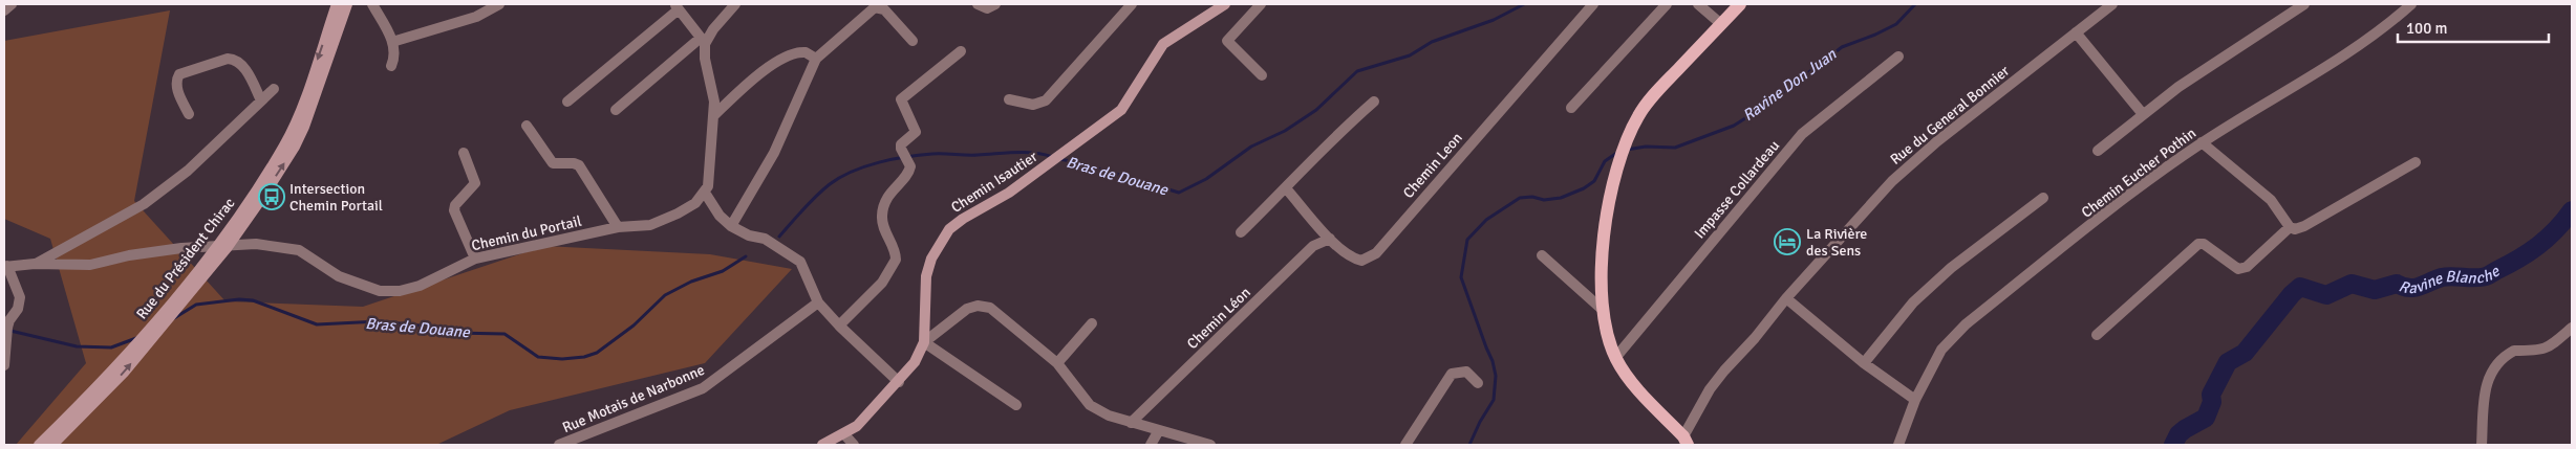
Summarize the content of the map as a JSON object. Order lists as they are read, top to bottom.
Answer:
{
  "streets": {
    "main road": ["Chemin Isautier", "Rue du Président Chirac"],
    "street": [
      "Rue du General Bonnier",
      "Chemin Leon",
      "Chemin Eucher Pothin",
      "Impasse Collardeau",
      "Chemin du Portail",
      "Chemin Léon",
      "Rue Motais de Narbonne"
    ]
  },
  "crossings": [
    ["Chemin Leon", "Chemin Léon"],
    ["Chemin du Portail", "Rue du Président Chirac"]
  ],
  "water": ["Ravine Don Juan", "Bras de Douane", "Ravine Blanche"],
  "places": {
    "bus stop": ["Intersection Chemin Portail"],
    "hotel": ["La Rivière des Sens"]
  },
  "scale_bar": "100 m"
}
